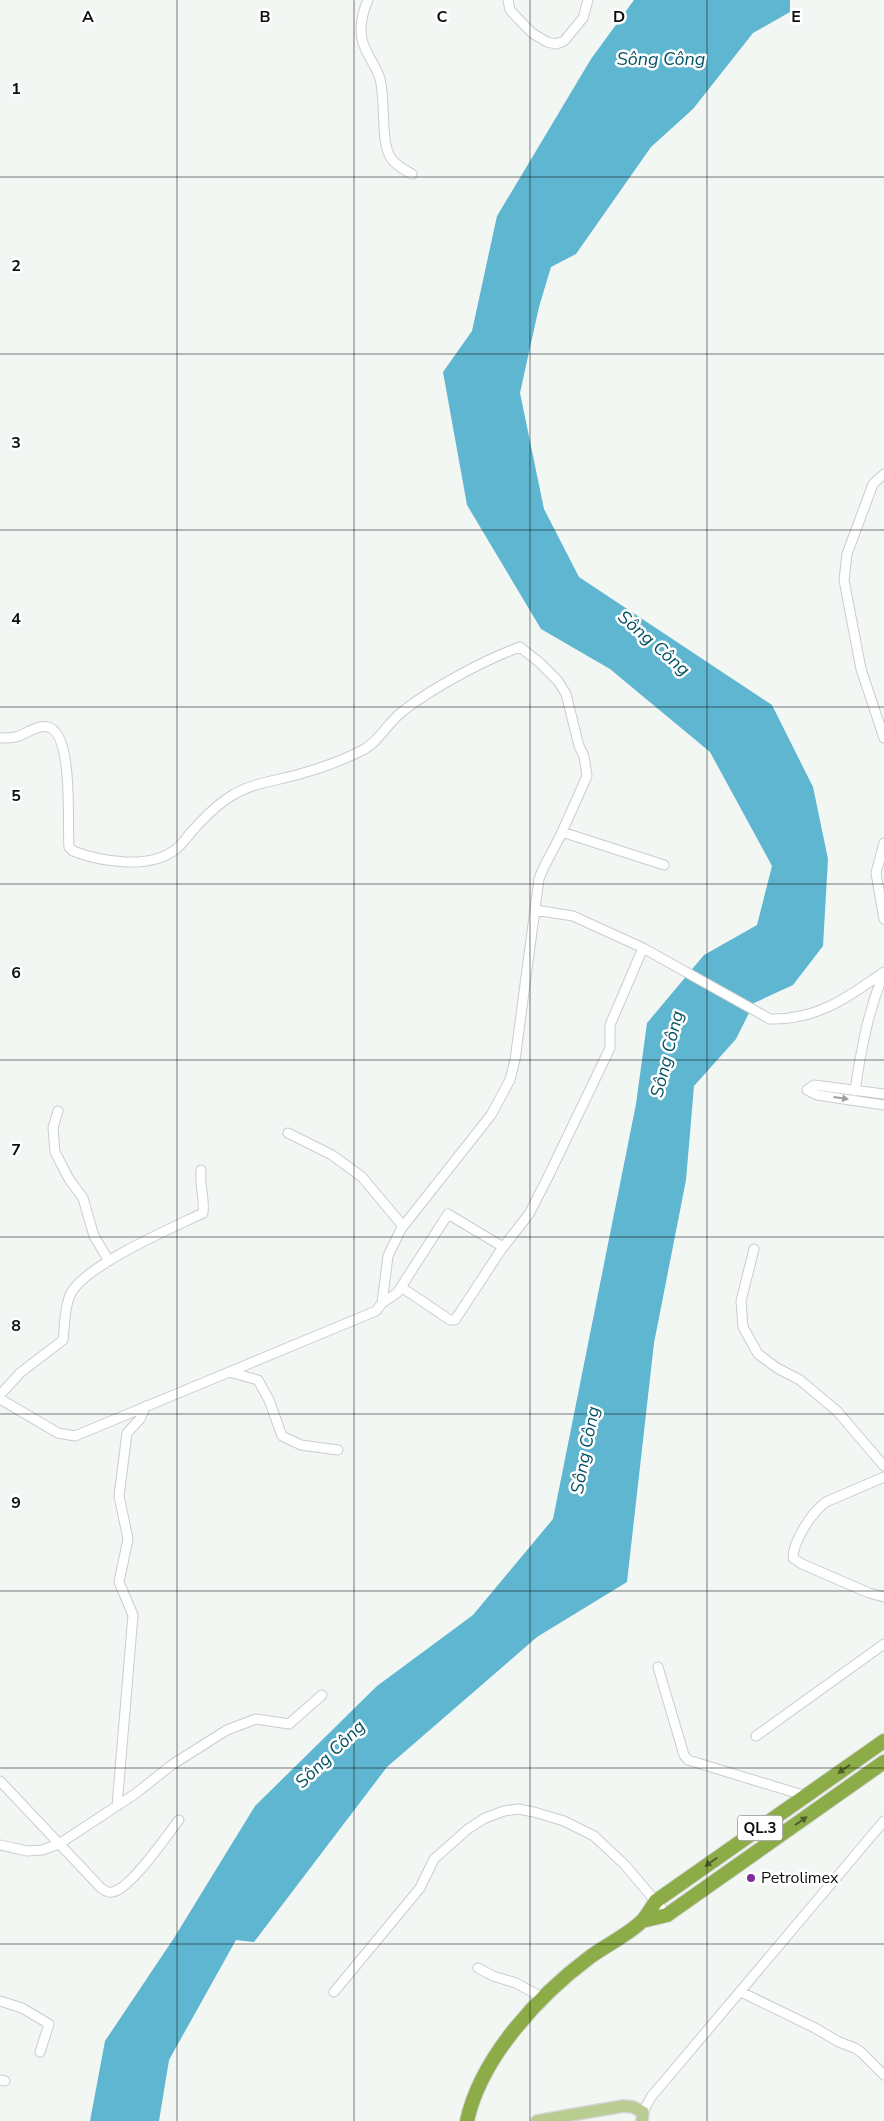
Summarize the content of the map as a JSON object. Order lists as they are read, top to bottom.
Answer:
{
  "streets": {
    "highway": ["QL.3"]
  },
  "water": ["Sông Công"],
  "places": ["Petrolimex"],
  "grid": {
    "columns": [
      "A",
      "B",
      "C",
      "D",
      "E"
    ],
    "rows": [
      "1",
      "2",
      "3",
      "4",
      "5",
      "6",
      "7",
      "8",
      "9"
    ]
  }
}
